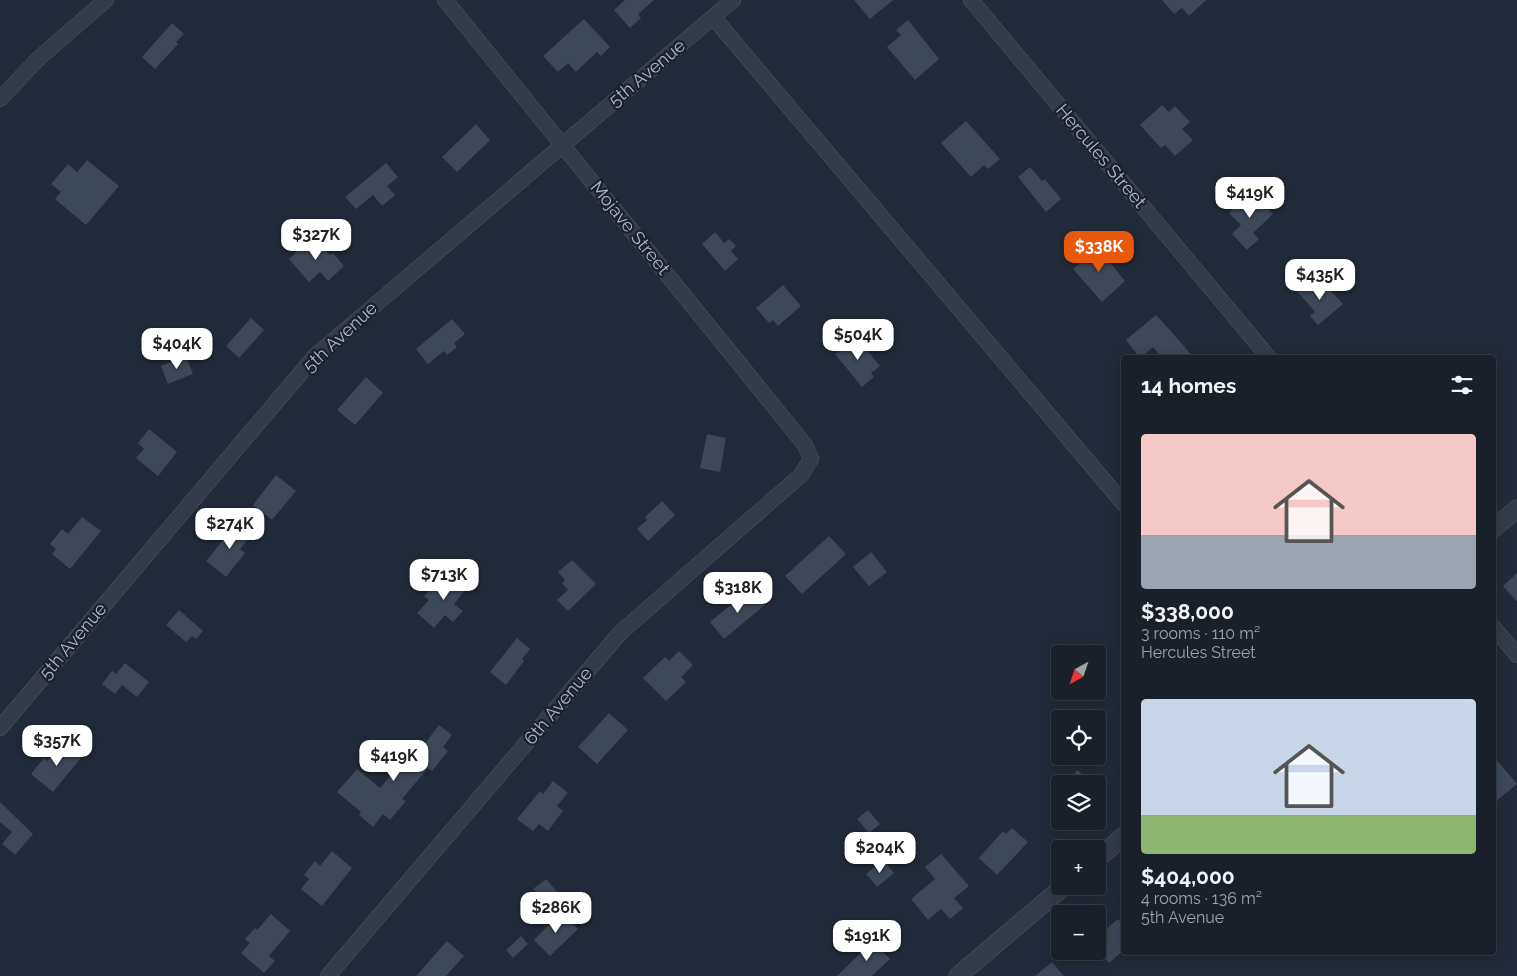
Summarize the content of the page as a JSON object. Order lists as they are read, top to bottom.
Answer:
{
  "streets": {
    "street": [
      "5th Avenue",
      "Hercules Street",
      "Mojave Street",
      "6th Avenue"
    ]
  },
  "crossings": [
    ["5th Avenue", "Mojave Street"],
    ["Mojave Street", "6th Avenue"]
  ],
  "north": "bottom left",
  "page": {
    "price": [
      "$419K",
      "$327K",
      "$338K",
      "$435K",
      "$504K",
      "$404K",
      "$274K",
      "$713K",
      "$318K",
      "$357K",
      "$419K",
      "$204K",
      "$286K",
      "$191K"
    ],
    "heading": "14 homes",
    "list": [
      {
        "name": "$338,000",
        "note": "3 rooms · 110 m² · Hercules Street"
      },
      {
        "name": "$404,000",
        "note": "4 rooms · 136 m² · 5th Avenue"
      }
    ],
    "map_buttons": ["+", "−"]
  }
}
